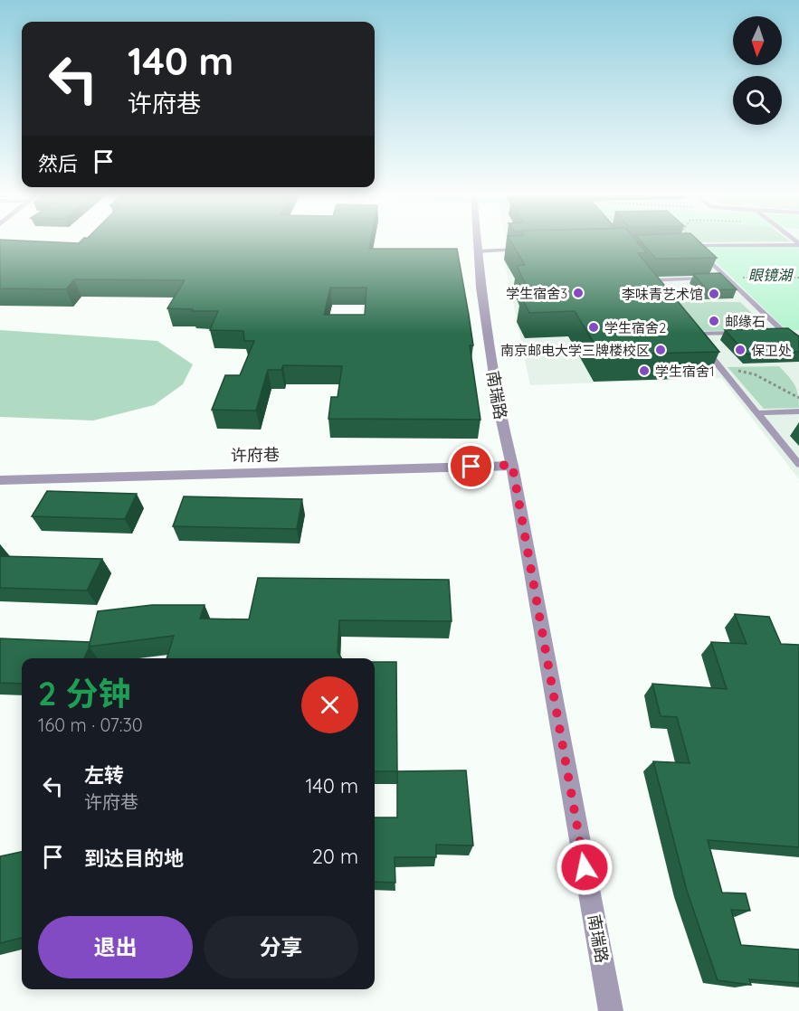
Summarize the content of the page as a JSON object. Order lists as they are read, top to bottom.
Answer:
{
  "streets": {
    "street": ["南瑞路", "许府巷"]
  },
  "crossings": [
    ["南瑞路", "许府巷"]
  ],
  "water": ["眼镜湖"],
  "places": [
    "学生宿舍3",
    "李味青艺术馆",
    "邮缘石",
    "学生宿舍2",
    "南京邮电大学三牌楼校区",
    "保卫处",
    "学生宿舍1"
  ],
  "north": "bottom",
  "page": {
    "turn": ["140 m", "许府巷"],
    "then": "然后",
    "heading": ["2 分钟", "160 m · 07:30"],
    "list": [
      {
        "name": "左转",
        "note": "许府巷",
        "value": "140 m"
      },
      {
        "name": "到达目的地",
        "value": "20 m"
      }
    ],
    "buttons": ["退出", "分享"]
  }
}
